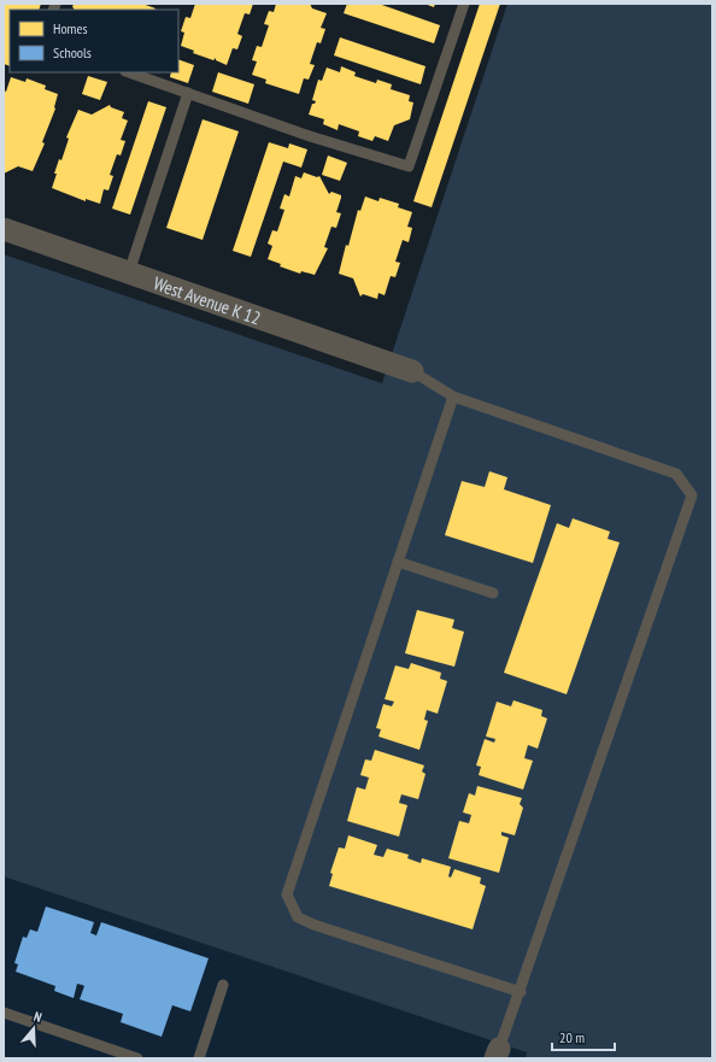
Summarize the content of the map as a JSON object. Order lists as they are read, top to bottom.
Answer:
{
  "streets": {
    "street": ["West Avenue K 12"]
  },
  "legend": ["Homes", "Schools"],
  "scale_bar": "20 m",
  "north": "top"
}
